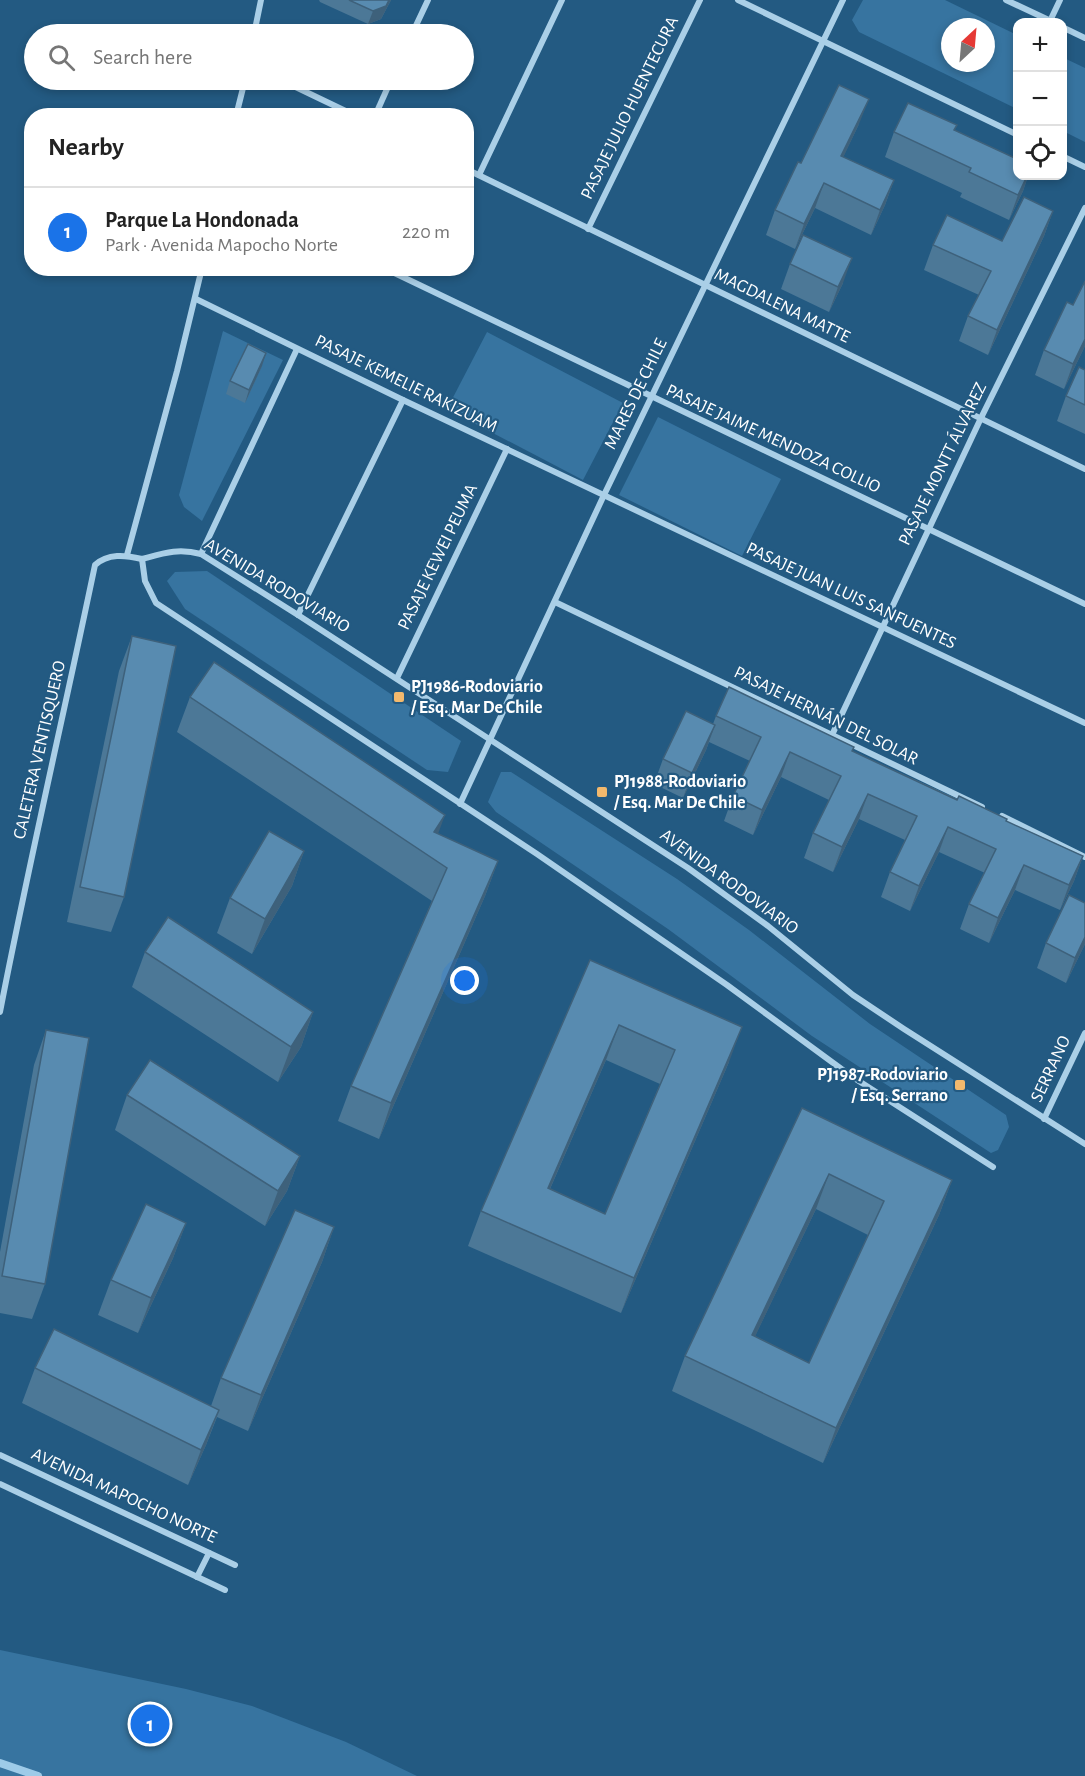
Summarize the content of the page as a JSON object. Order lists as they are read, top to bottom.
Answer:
{
  "streets": {
    "street": [
      "PASAJE JULIO HUENTECURA",
      "MAGDALENA MATTE",
      "PASAJE KEMELIE RAKIZUAM",
      "MARES DE CHILE",
      "PASAJE JAIME MENDOZA COLLIO",
      "PASAJE MONTT ÁLVAREZ",
      "PASAJE KEWEI PEUMA",
      "AVENIDA RODOVIARIO",
      "PASAJE JUAN LUIS SANFUENTES",
      "PASAJE HERNÁN DEL SOLAR",
      "CALETERA VENTISQUERO",
      "SERRANO",
      "AVENIDA MAPOCHO NORTE"
    ]
  },
  "crossings": [
    ["PASAJE JULIO HUENTECURA", "MAGDALENA MATTE"],
    ["MAGDALENA MATTE", "MARES DE CHILE"],
    ["MAGDALENA MATTE", "PASAJE MONTT ÁLVAREZ"],
    ["PASAJE KEMELIE RAKIZUAM", "MARES DE CHILE"],
    ["PASAJE KEMELIE RAKIZUAM", "PASAJE KEWEI PEUMA"],
    ["PASAJE KEMELIE RAKIZUAM", "PASAJE JUAN LUIS SANFUENTES"],
    ["MARES DE CHILE", "PASAJE JAIME MENDOZA COLLIO"],
    ["MARES DE CHILE", "AVENIDA RODOVIARIO"],
    ["MARES DE CHILE", "PASAJE JUAN LUIS SANFUENTES"],
    ["MARES DE CHILE", "PASAJE HERNÁN DEL SOLAR"],
    ["PASAJE JAIME MENDOZA COLLIO", "PASAJE MONTT ÁLVAREZ"],
    ["PASAJE MONTT ÁLVAREZ", "PASAJE JUAN LUIS SANFUENTES"],
    ["PASAJE MONTT ÁLVAREZ", "PASAJE HERNÁN DEL SOLAR"],
    ["PASAJE KEWEI PEUMA", "AVENIDA RODOVIARIO"],
    ["AVENIDA RODOVIARIO", "CALETERA VENTISQUERO"],
    ["AVENIDA RODOVIARIO", "SERRANO"]
  ],
  "places": {
    "transit": ["PJ1986-Rodoviario / Esq. Mar De Chile", "PJ1988-Rodoviario / Esq. Mar De Chile", "PJ1987-Rodoviario / Esq. Serrano"]
  },
  "north": "top right",
  "page": {
    "map_buttons": ["+", "−"],
    "search": "Search here",
    "heading": "Nearby",
    "list": [
      {
        "mark": "1",
        "name": "Parque La Hondonada",
        "note": "Park · Avenida Mapocho Norte",
        "value": "220 m"
      }
    ],
    "pins": "1"
  }
}
